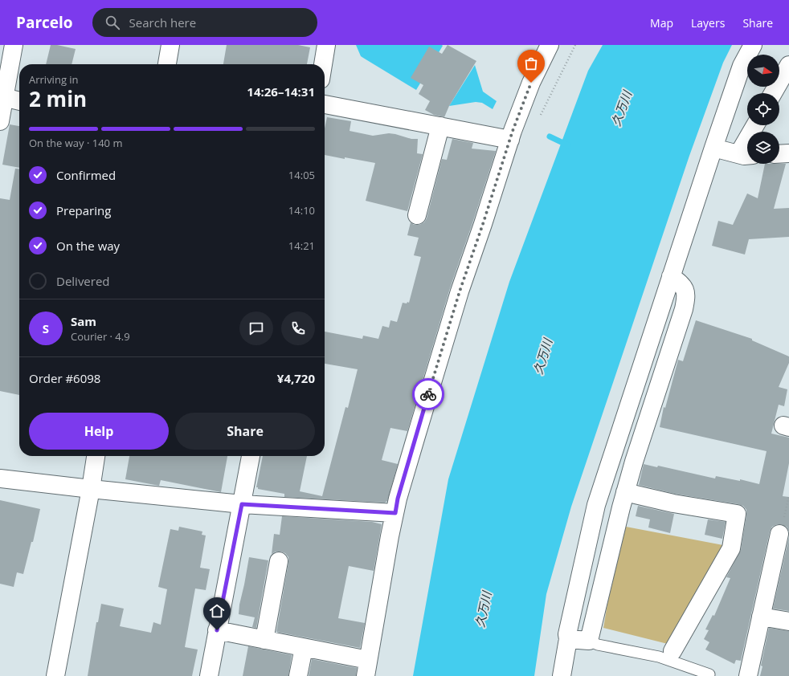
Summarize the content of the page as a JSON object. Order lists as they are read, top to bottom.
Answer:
{
  "water": ["久万川"],
  "north": "right",
  "page": {
    "header": "Parcelo",
    "search": "Search here",
    "nav": ["Map", "Layers", "Share"],
    "heading": ["2 min", "Arriving in", "14:26–14:31"],
    "panel": [
      "Sam",
      "Courier · 4.9",
      "Order #6098",
      "¥4,720"
    ],
    "bar": "On the way · 140 m",
    "list": [
      ["Confirmed", "14:05"],
      ["Preparing", "14:10"],
      ["On the way", "14:21"],
      "Delivered"
    ],
    "round": "S",
    "buttons": ["Help", "Share"]
  }
}
